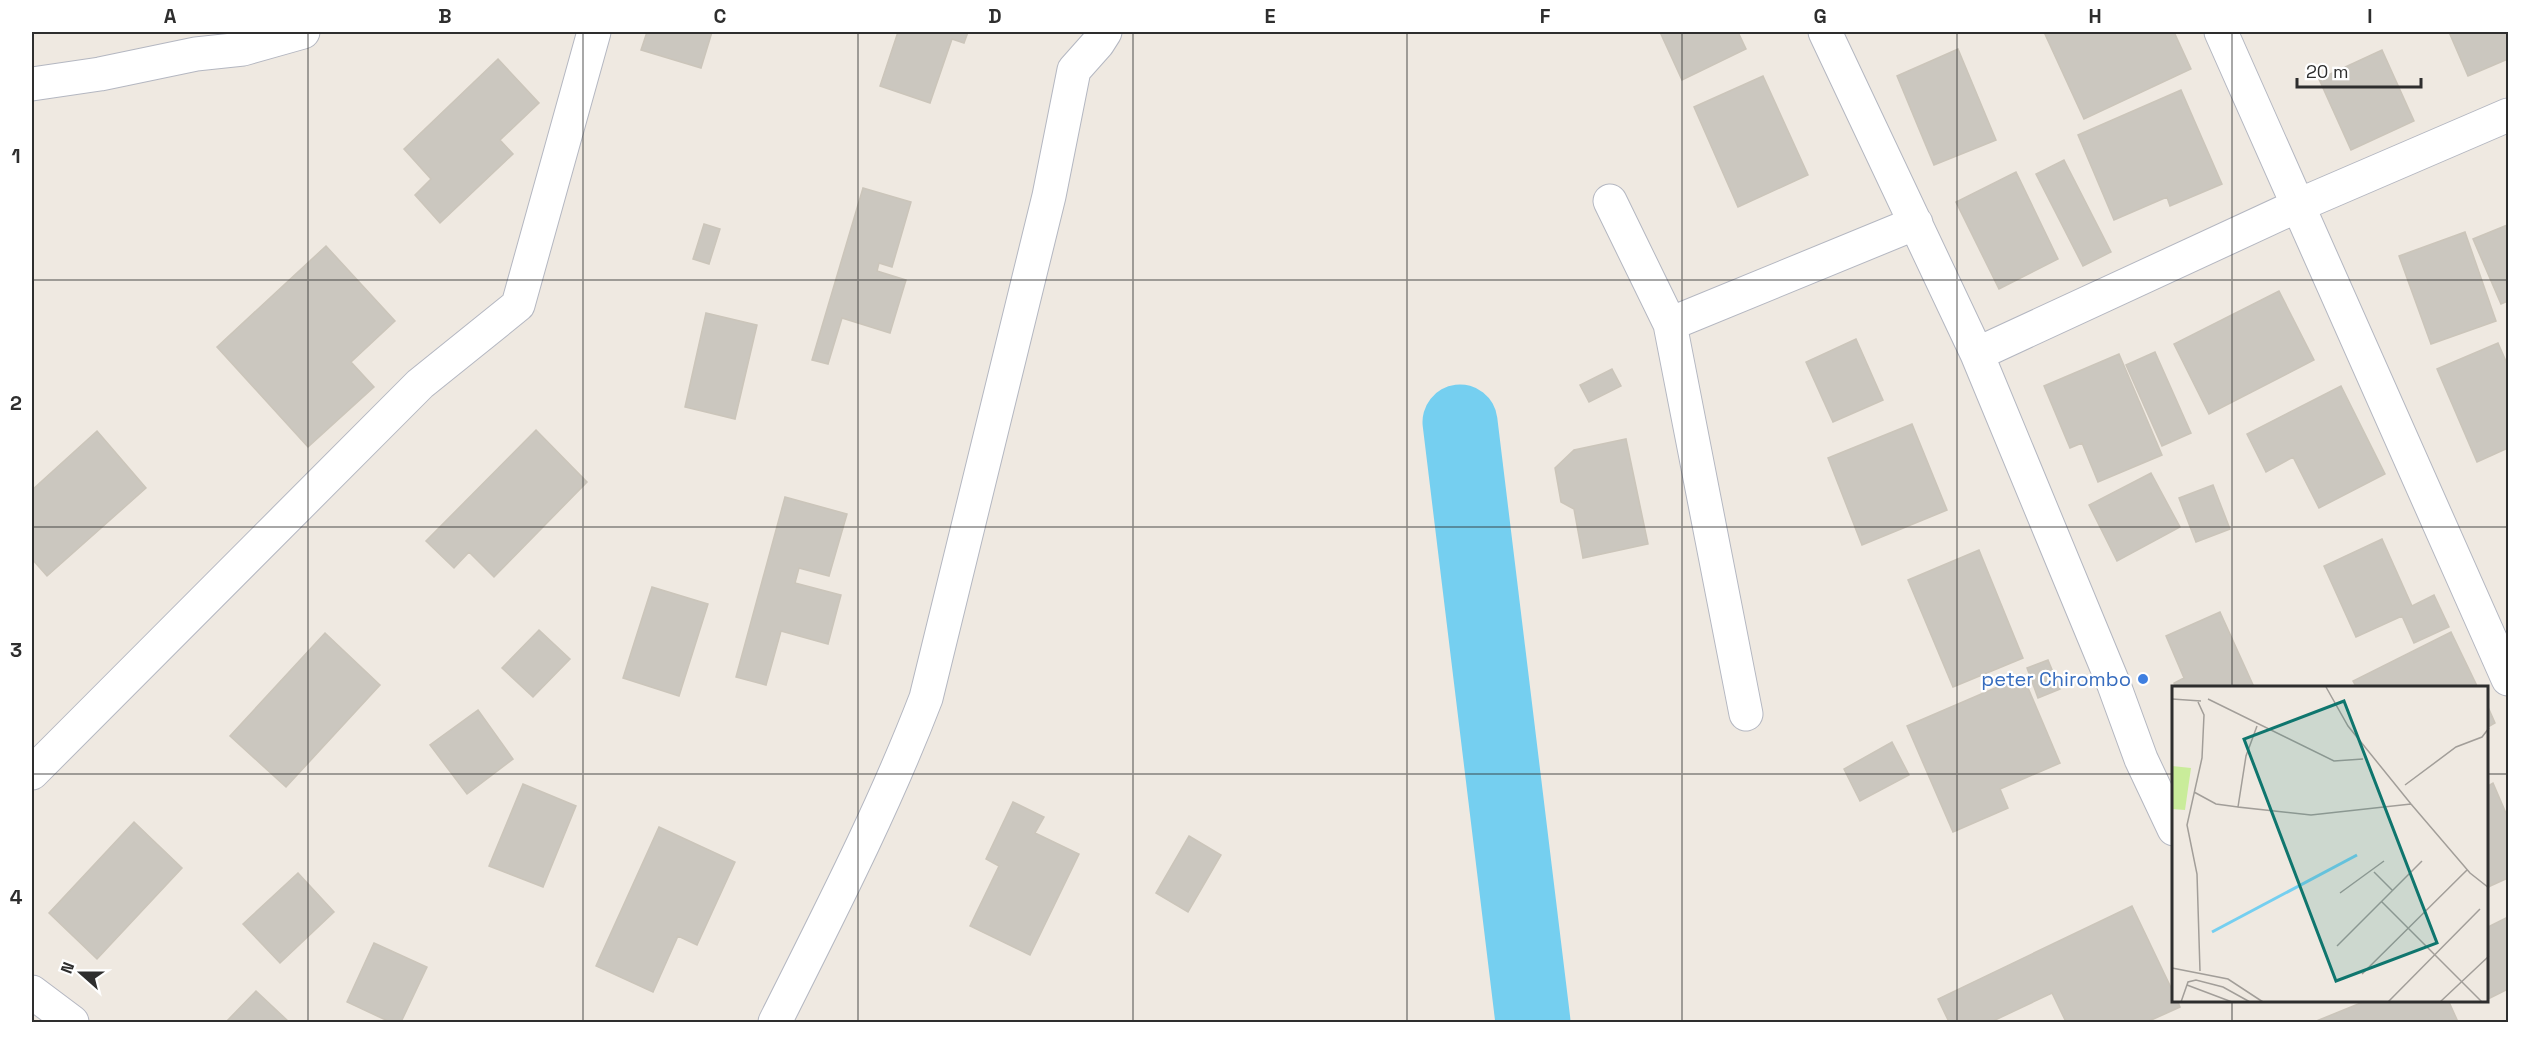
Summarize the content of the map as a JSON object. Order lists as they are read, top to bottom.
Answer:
{
  "places": ["peter Chirombo"],
  "scale_bar": "20 m",
  "north": "left",
  "grid": {
    "columns": [
      "A",
      "B",
      "C",
      "D",
      "E",
      "F",
      "G",
      "H",
      "I"
    ],
    "rows": [
      "1",
      "2",
      "3",
      "4"
    ]
  }
}
